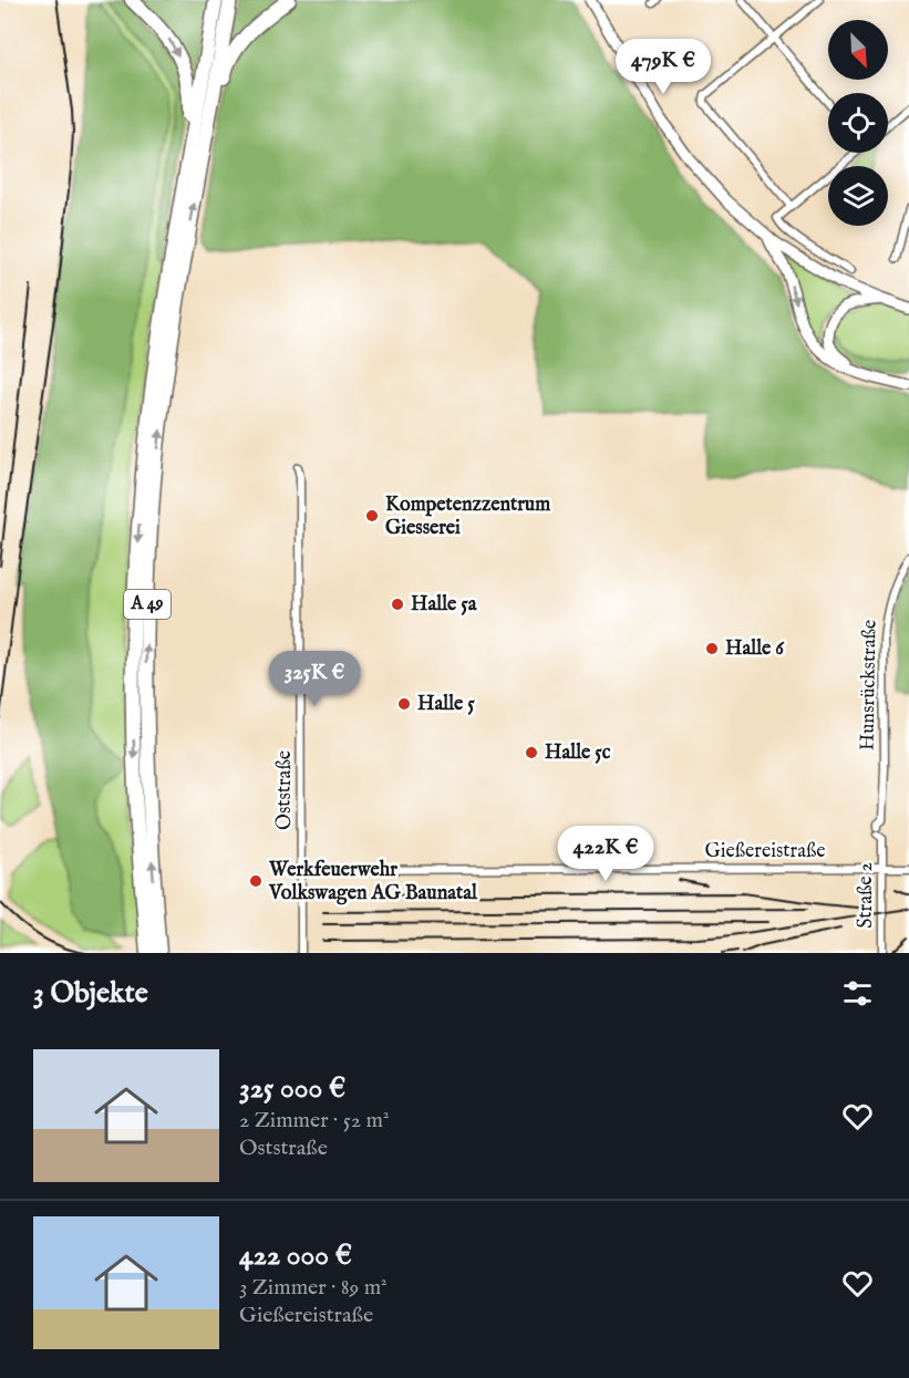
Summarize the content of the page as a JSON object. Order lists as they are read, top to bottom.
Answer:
{
  "streets": {
    "highway": ["A 49"],
    "street": [
      "Hunsrückstraße",
      "Oststraße",
      "Gießereistraße",
      "Straße 2"
    ]
  },
  "crossings": [
    ["Hunsrückstraße", "Straße 2"],
    ["Oststraße", "Gießereistraße"],
    ["Gießereistraße", "Straße 2"]
  ],
  "places": [
    "Kompetenzzentrum Giesserei",
    "Halle 5a",
    "Halle 6",
    "Halle 5",
    "Halle 5c",
    "Werkfeuerwehr Volkswagen AG Baunatal"
  ],
  "north": "bottom right",
  "page": {
    "price": ["479K €", "325K €", "422K €"],
    "heading": "3 Objekte",
    "list": [
      {
        "name": "325 000 €",
        "note": "2 Zimmer · 52 m² · Oststraße"
      },
      {
        "name": "422 000 €",
        "note": "3 Zimmer · 89 m² · Gießereistraße"
      }
    ]
  }
}
